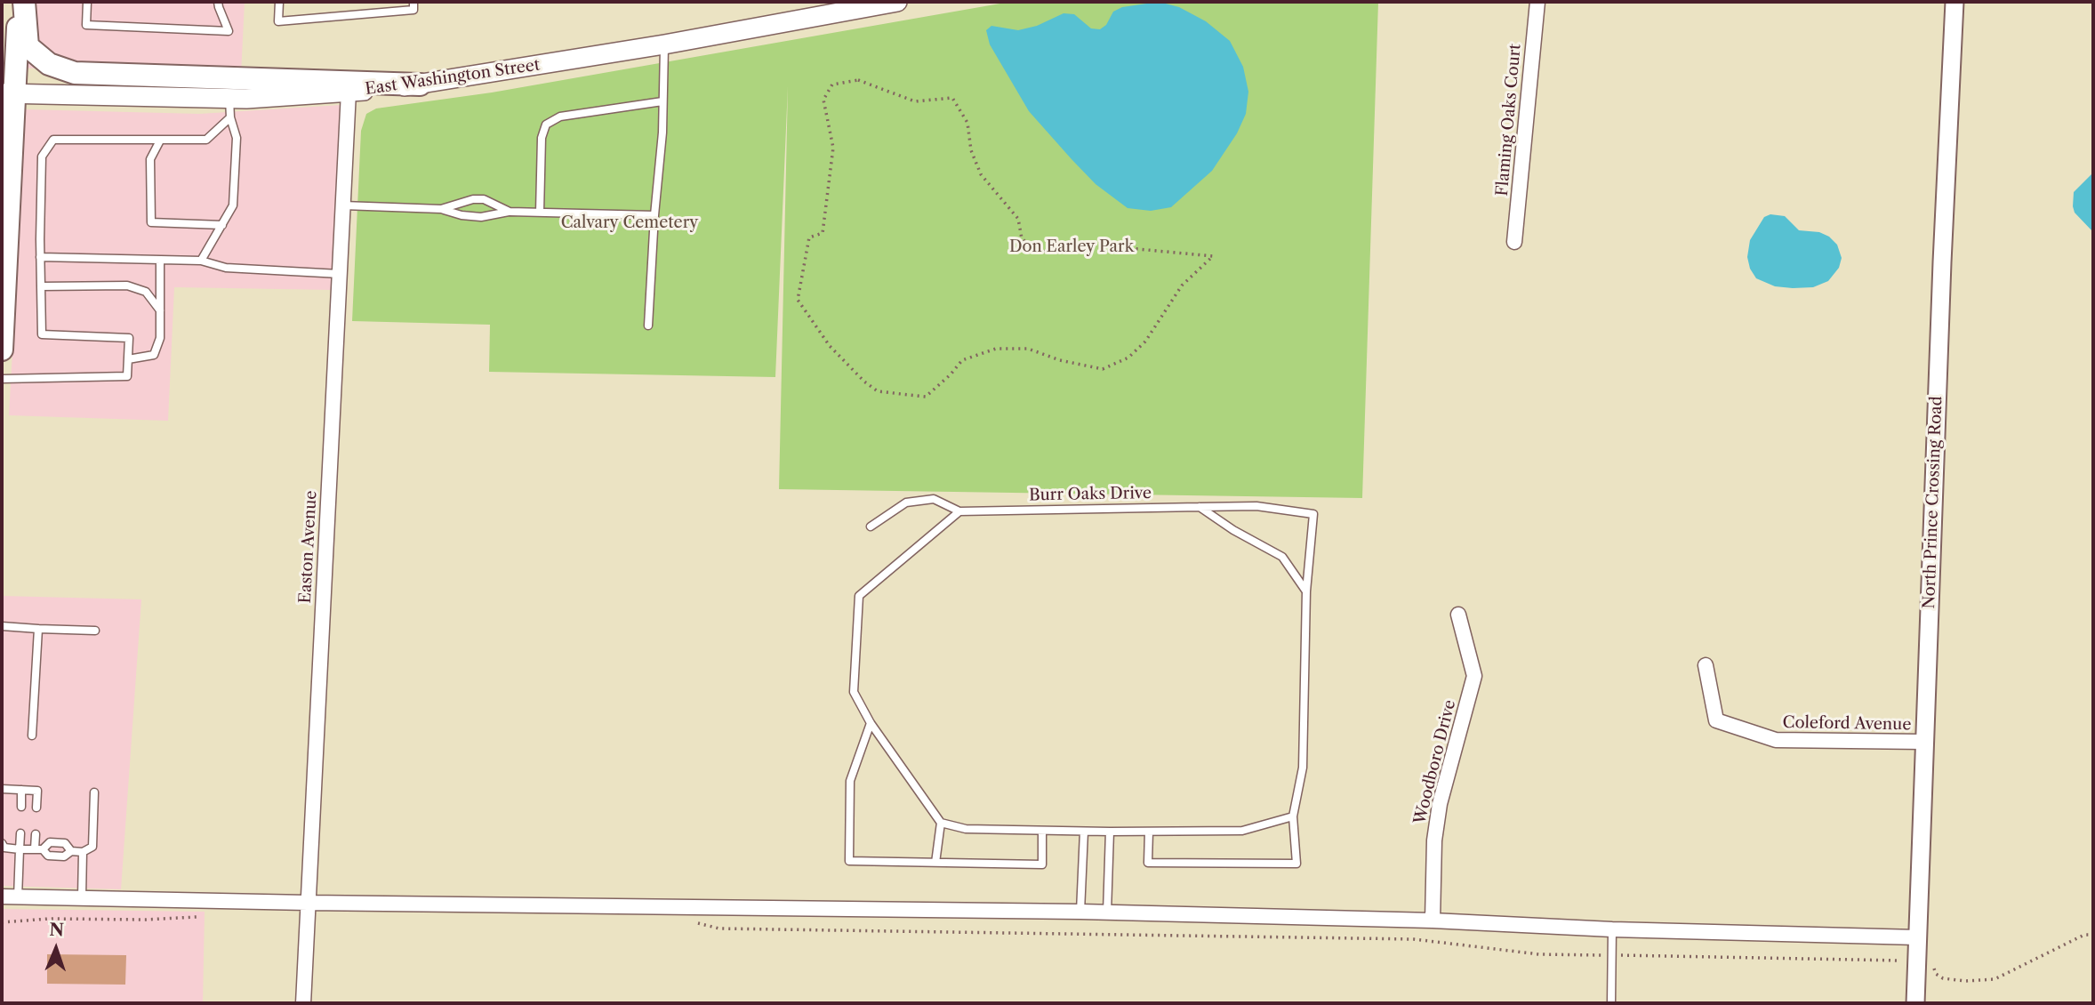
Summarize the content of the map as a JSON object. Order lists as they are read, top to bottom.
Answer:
{
  "streets": {
    "main road": ["East Washington Street"],
    "street": [
      "Flaming Oaks Court",
      "North Prince Crossing Road",
      "Easton Avenue",
      "Coleford Avenue",
      "Woodboro Drive"
    ],
    "lane": ["Burr Oaks Drive"]
  },
  "crossings": [
    ["East Washington Street", "Easton Avenue"],
    ["North Prince Crossing Road", "Coleford Avenue"]
  ],
  "parks": ["Calvary Cemetery", "Don Earley Park"],
  "north": "top"
}
